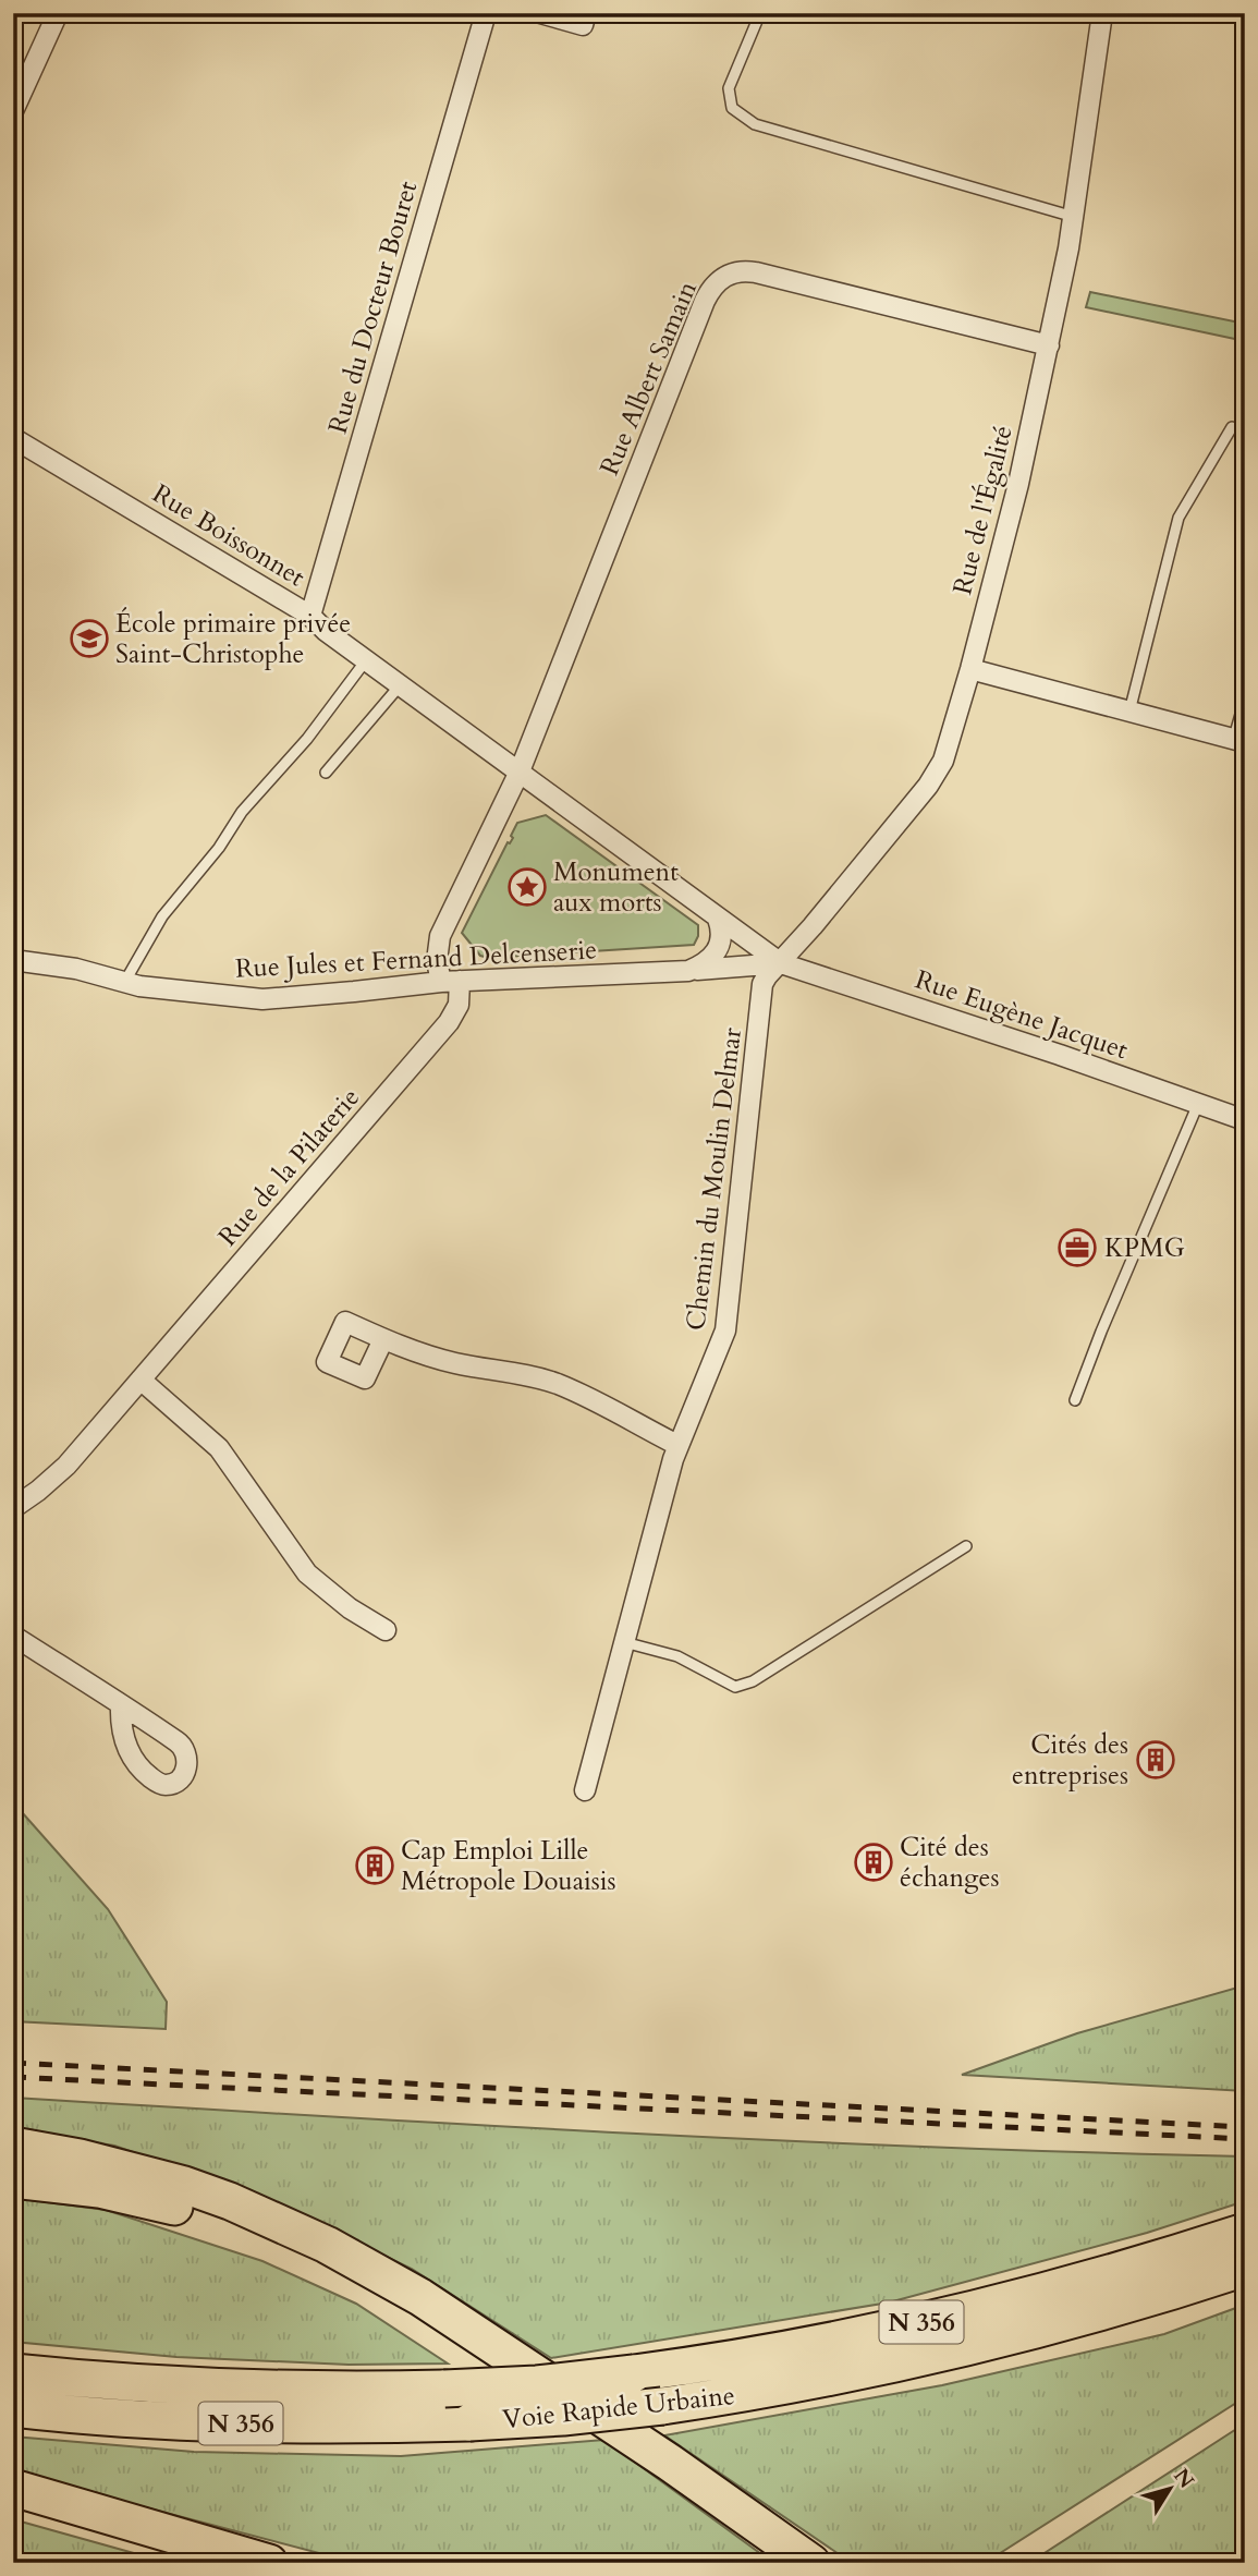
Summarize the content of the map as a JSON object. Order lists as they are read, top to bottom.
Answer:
{
  "streets": {
    "highway": ["N 356", "Voie Rapide Urbaine"],
    "street": [
      "Rue du Docteur Bouret",
      "Rue Albert Samain",
      "Rue de l'Égalité",
      "Rue Boissonnet",
      "Rue Jules et Fernand Delcenserie",
      "Rue Eugène Jacquet",
      "Rue de la Pilaterie",
      "Chemin du Moulin Delmar"
    ]
  },
  "crossings": [
    ["Rue du Docteur Bouret", "Rue Boissonnet"],
    ["Rue Albert Samain", "Rue de l'Égalité"],
    ["Rue Albert Samain", "Rue Boissonnet"],
    ["Rue Albert Samain", "Rue de la Pilaterie"],
    ["Rue de l'Égalité", "Rue Boissonnet"],
    ["Rue de l'Égalité", "Rue Jules et Fernand Delcenserie"],
    ["Rue de l'Égalité", "Rue Eugène Jacquet"],
    ["Rue de l'Égalité", "Chemin du Moulin Delmar"],
    ["Rue Boissonnet", "Rue Jules et Fernand Delcenserie"],
    ["Rue Boissonnet", "Rue Eugène Jacquet"],
    ["Rue Boissonnet", "Rue de la Pilaterie"],
    ["Rue Boissonnet", "Chemin du Moulin Delmar"],
    ["Rue Jules et Fernand Delcenserie", "Rue Eugène Jacquet"],
    ["Rue Jules et Fernand Delcenserie", "Rue de la Pilaterie"],
    ["Rue Jules et Fernand Delcenserie", "Chemin du Moulin Delmar"],
    ["Rue Eugène Jacquet", "Chemin du Moulin Delmar"],
    ["N 356", "Voie Rapide Urbaine"]
  ],
  "places": {
    "school or university": ["École primaire privée Saint-Christophe"],
    "place": ["Monument aux morts"],
    "office": ["KPMG"],
    "building": ["Cités des entreprises", "Cité des échanges", "Cap Emploi Lille Métropole Douaisis"]
  },
  "north": "top right"
}
